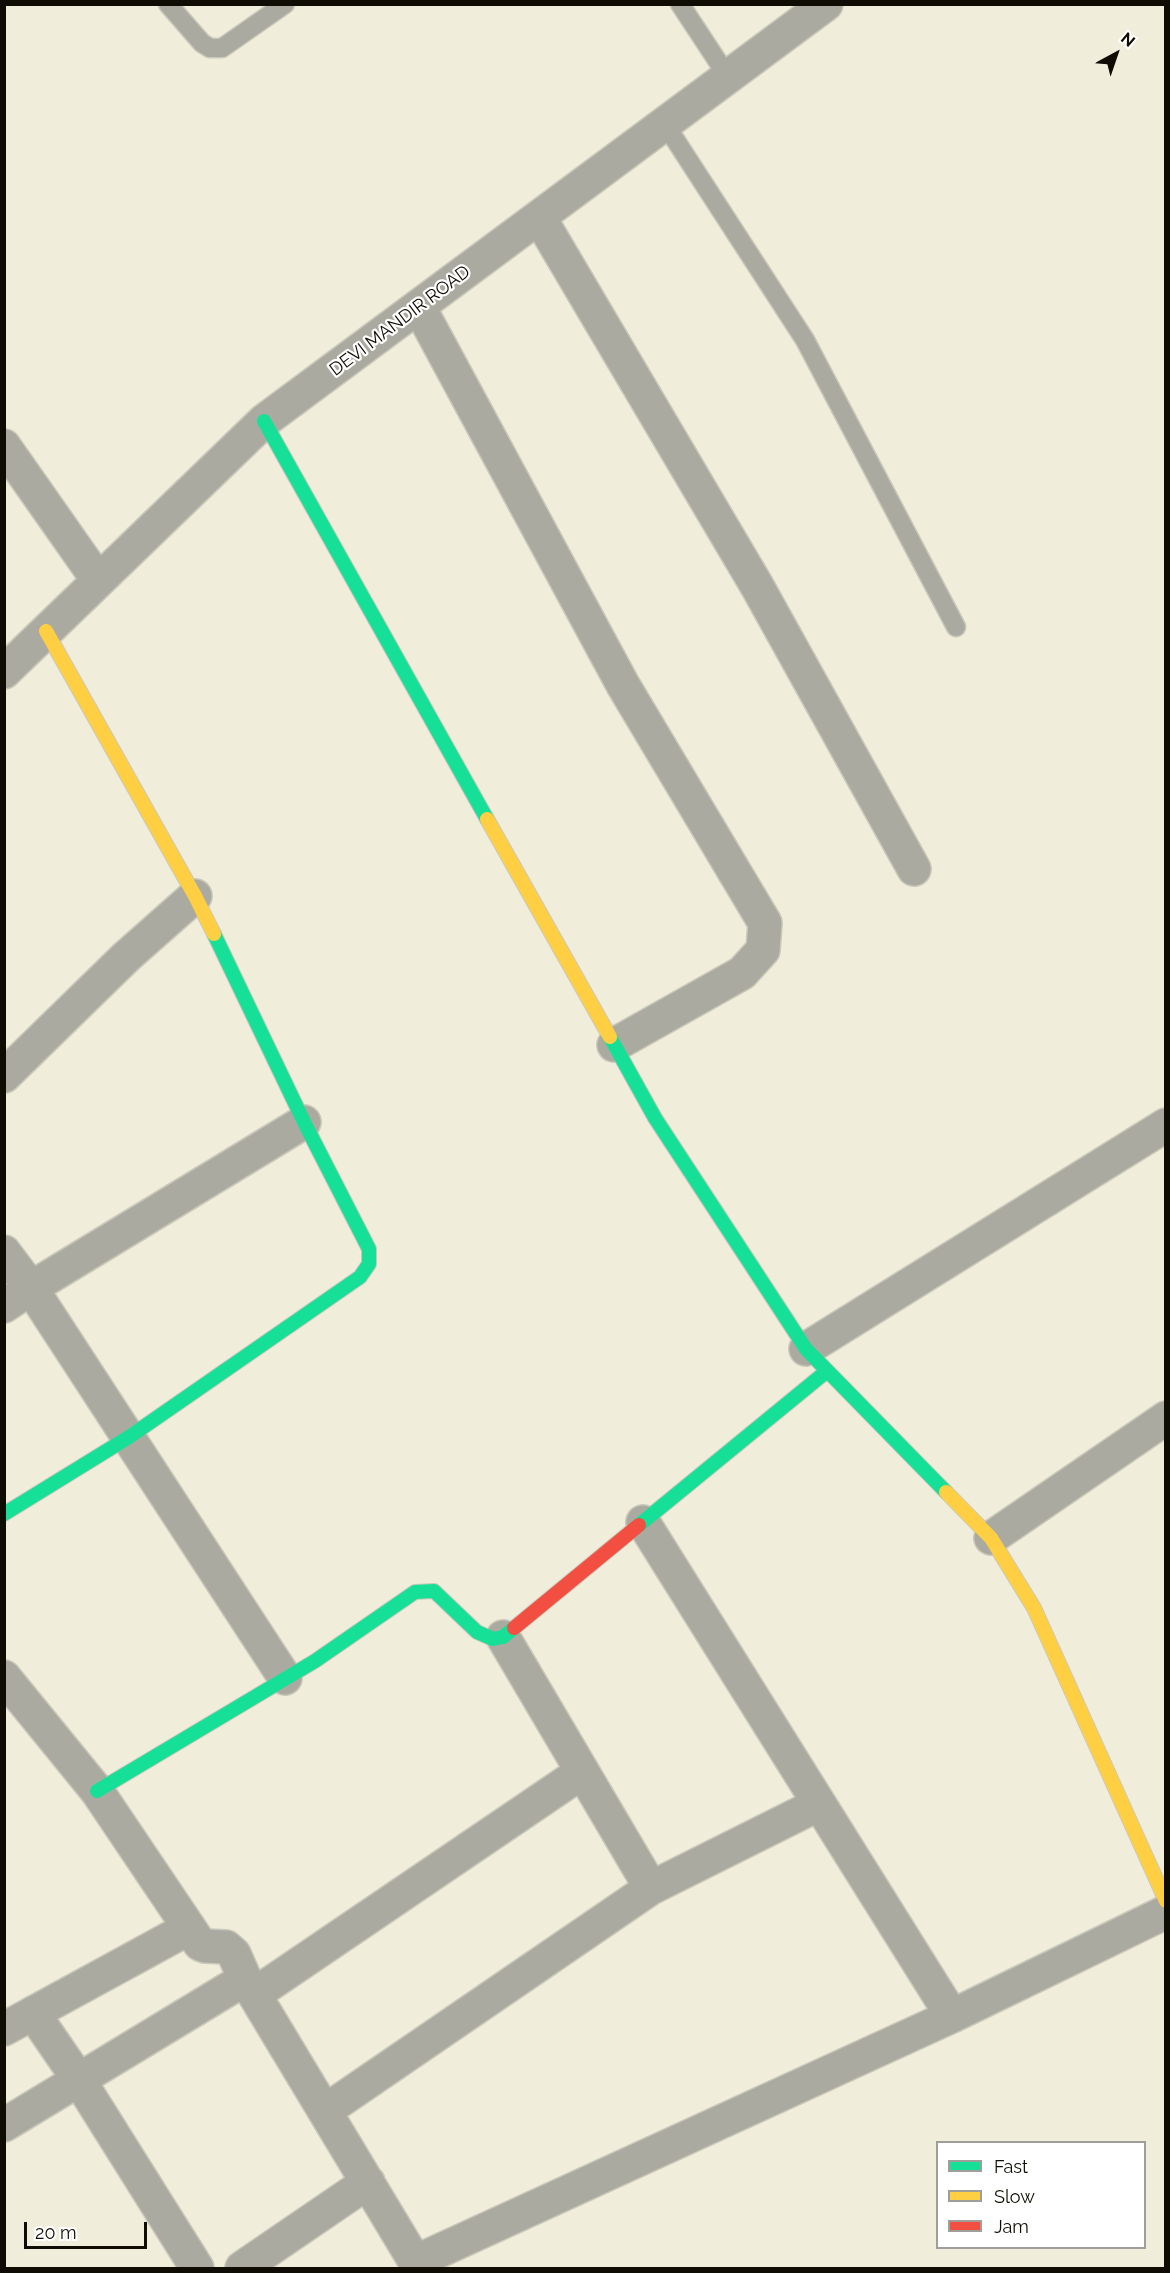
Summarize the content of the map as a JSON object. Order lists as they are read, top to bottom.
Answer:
{
  "streets": {
    "street": ["DEVI MANDIR ROAD"]
  },
  "legend": ["Fast", "Slow", "Jam"],
  "scale_bar": "20 m",
  "north": "top right"
}
